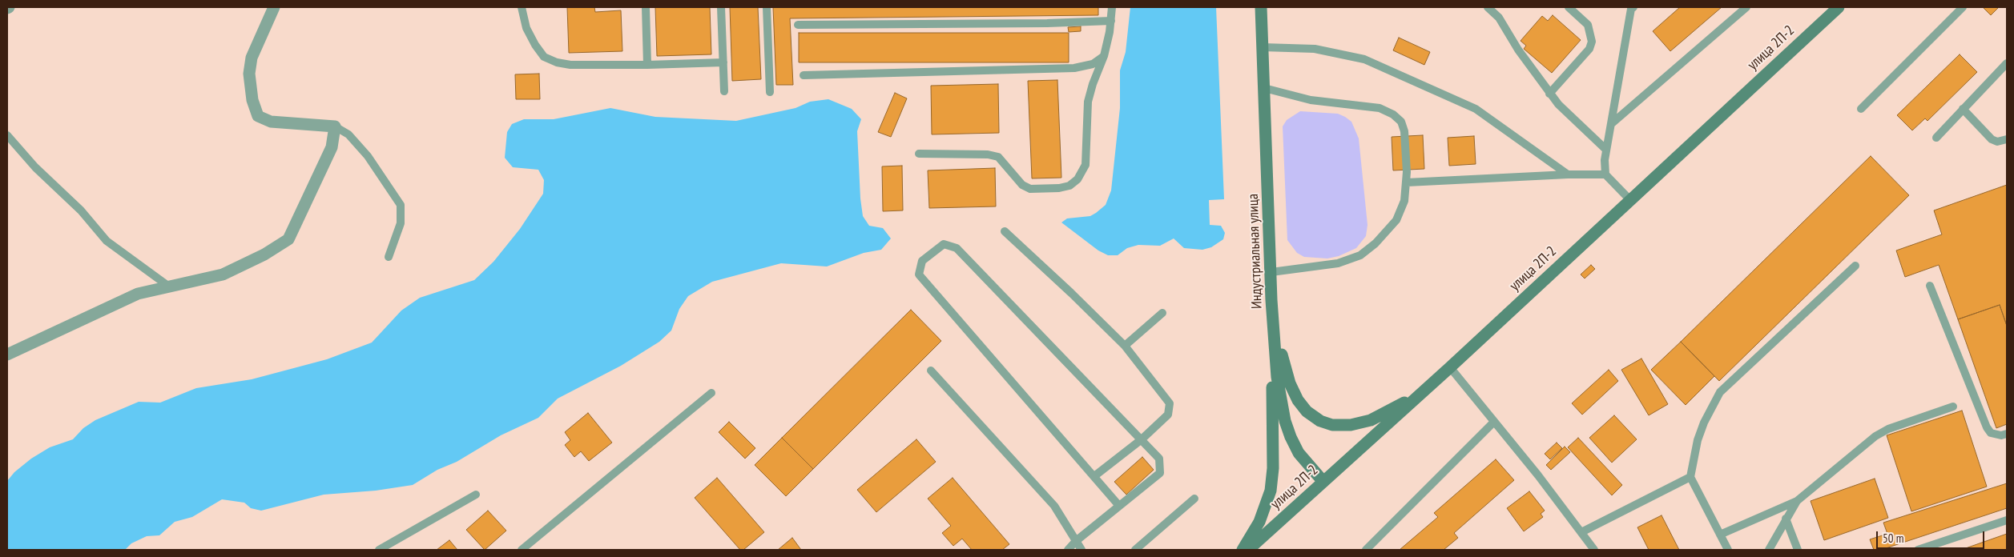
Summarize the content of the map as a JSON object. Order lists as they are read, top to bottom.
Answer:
{
  "streets": {
    "main road": ["улица 2П-2", "Индустриальная улица"]
  },
  "crossings": [
    ["улица 2П-2", "Индустриальная улица"]
  ],
  "scale_bar": "50 m"
}
